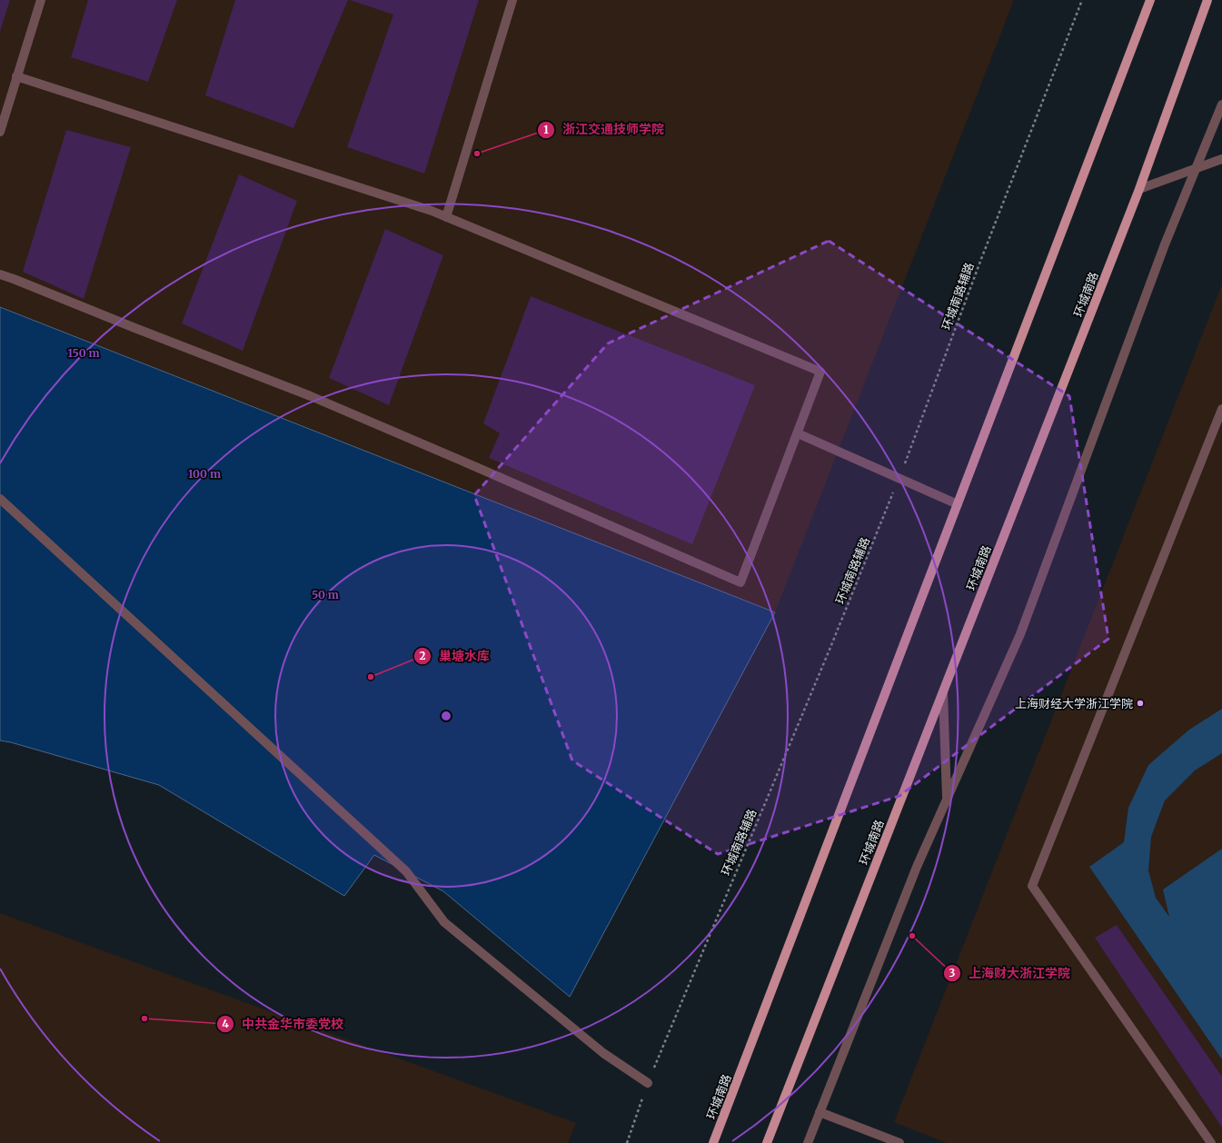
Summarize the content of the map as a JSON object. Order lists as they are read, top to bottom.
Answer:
{
  "streets": {
    "main road": ["环城南路"],
    "path": ["环城南路辅路"]
  },
  "places": [
    "浙江交通技师学院",
    "巢塘水库",
    "上海财经大学浙江学院",
    "上海财大浙江学院",
    "中共金华市委党校"
  ],
  "rings": ["150 m", "100 m", "50 m"]
}
